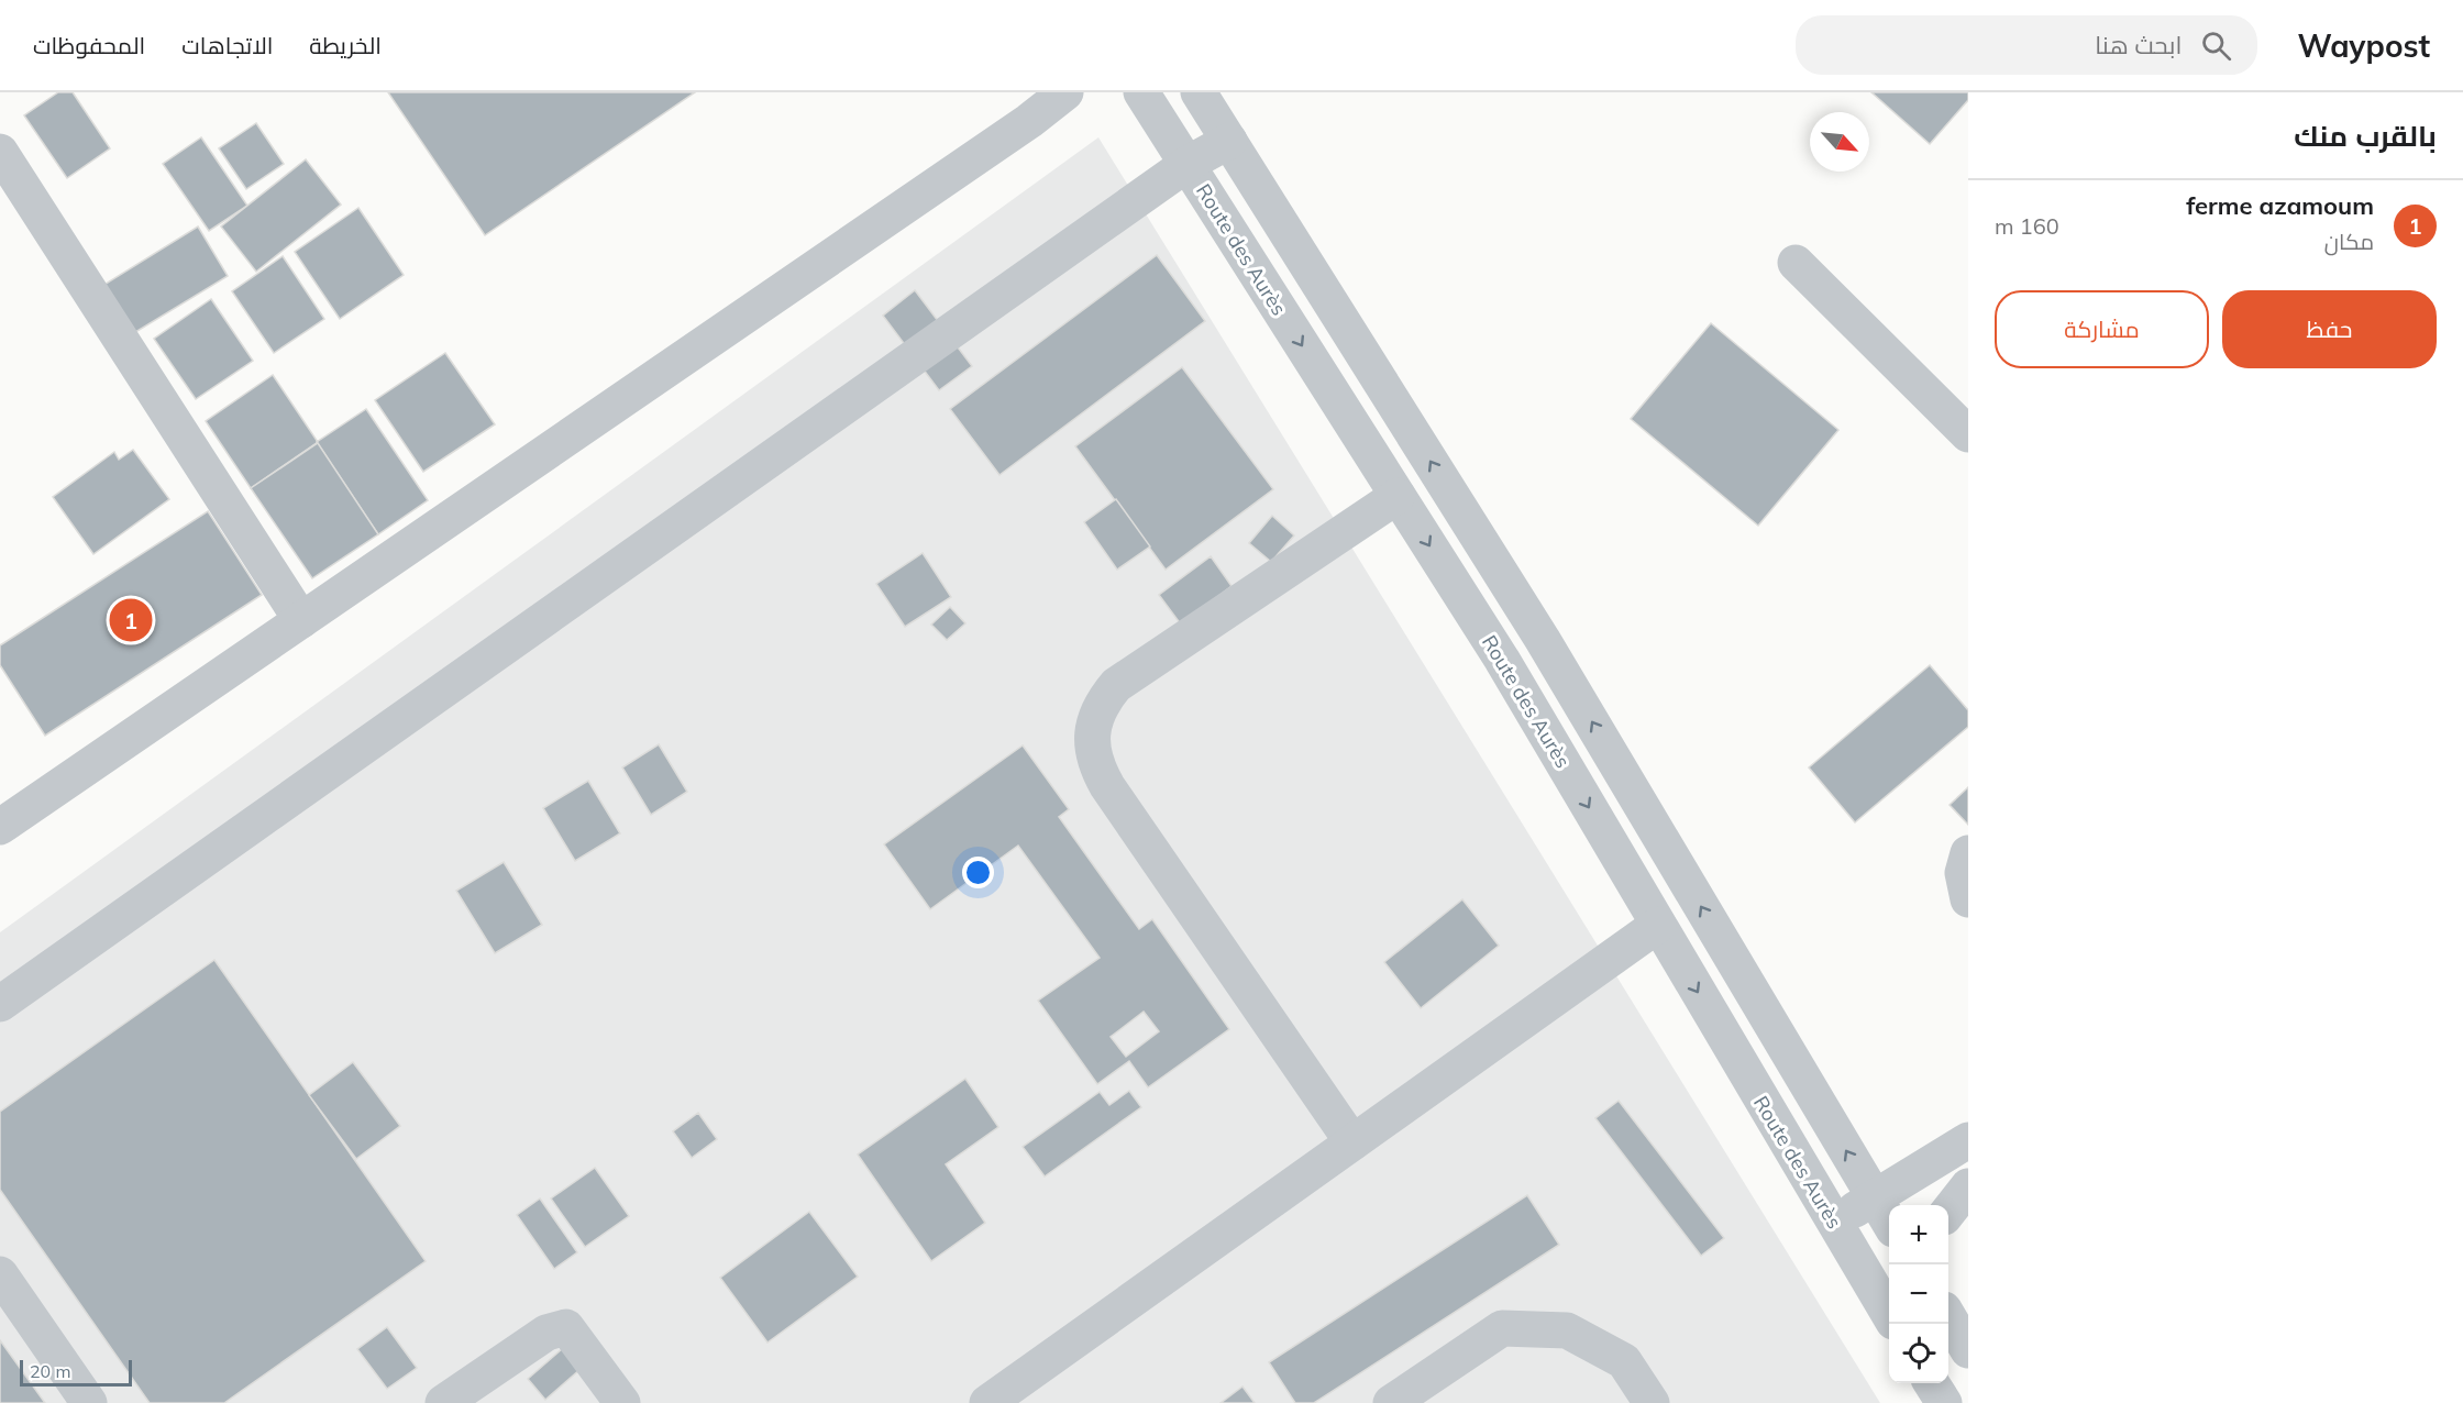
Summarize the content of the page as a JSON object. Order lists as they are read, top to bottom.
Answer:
{
  "streets": {
    "street": ["Route des Aurès"]
  },
  "scale_bar": "20 m",
  "north": "bottom right",
  "page": {
    "header": "Waypost",
    "search": "ابحث هنا",
    "nav": ["الخريطة", "الاتجاهات", "المحفوظات"],
    "heading": "بالقرب منك",
    "list": [
      {
        "mark": "1",
        "name": "ferme azamoum",
        "note": "مكان",
        "value": "160 m"
      }
    ],
    "buttons": ["حفظ", "مشاركة"],
    "pins": "1",
    "map_buttons": ["+", "−"],
    "scale": "20 m"
  }
}
